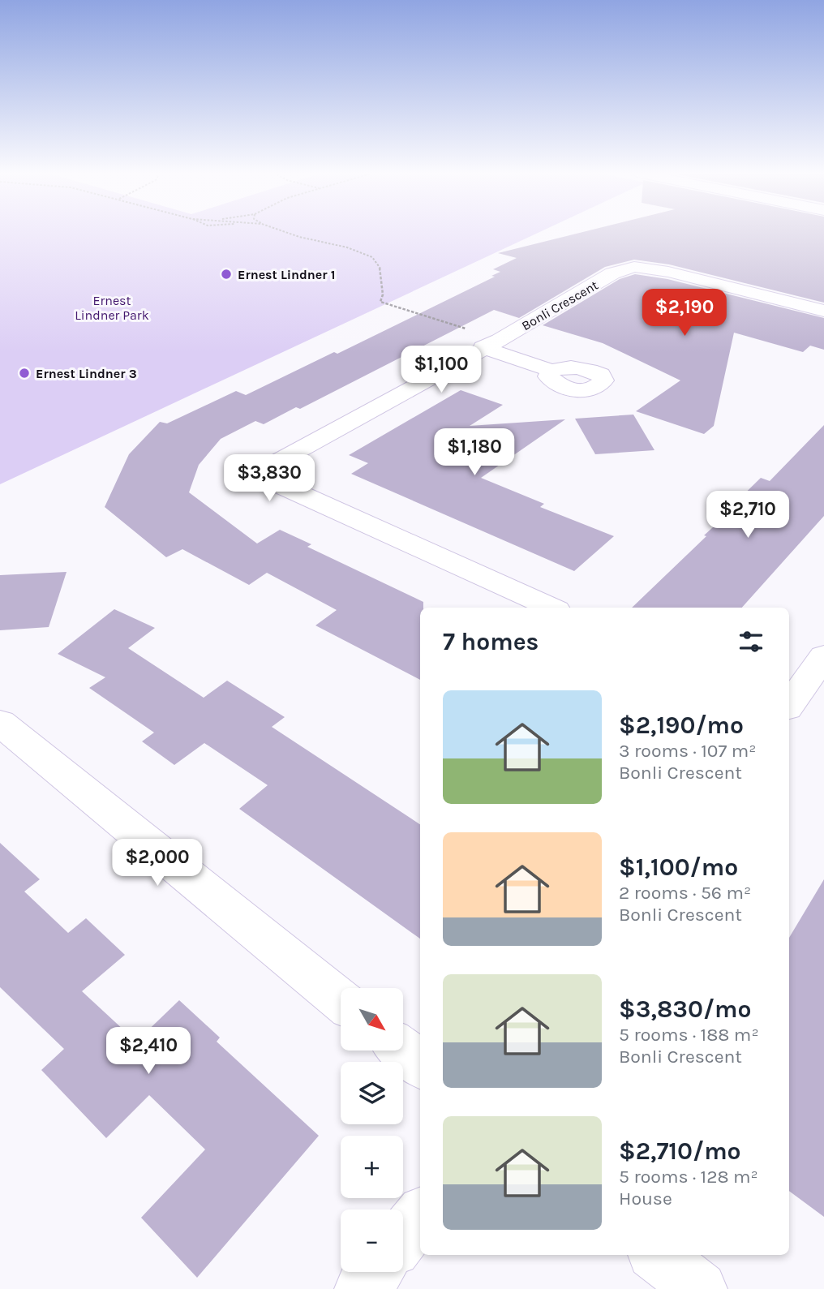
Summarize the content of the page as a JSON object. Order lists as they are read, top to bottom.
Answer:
{
  "streets": {
    "street": ["Bonli Crescent"]
  },
  "parks": ["Ernest Lindner Park"],
  "places": ["Ernest Lindner 1", "Ernest Lindner 3"],
  "north": "bottom right",
  "page": {
    "price": [
      "$2,190",
      "$1,100",
      "$1,180",
      "$3,830",
      "$2,710",
      "$2,000",
      "$2,410"
    ],
    "heading": "7 homes",
    "list": [
      {
        "name": "$2,190/mo",
        "note": "3 rooms · 107 m² · Bonli Crescent"
      },
      {
        "name": "$1,100/mo",
        "note": "2 rooms · 56 m² · Bonli Crescent"
      },
      {
        "name": "$3,830/mo",
        "note": "5 rooms · 188 m² · Bonli Crescent"
      },
      {
        "name": "$2,710/mo",
        "note": "5 rooms · 128 m² · House"
      }
    ],
    "map_buttons": ["+", "−"]
  }
}
